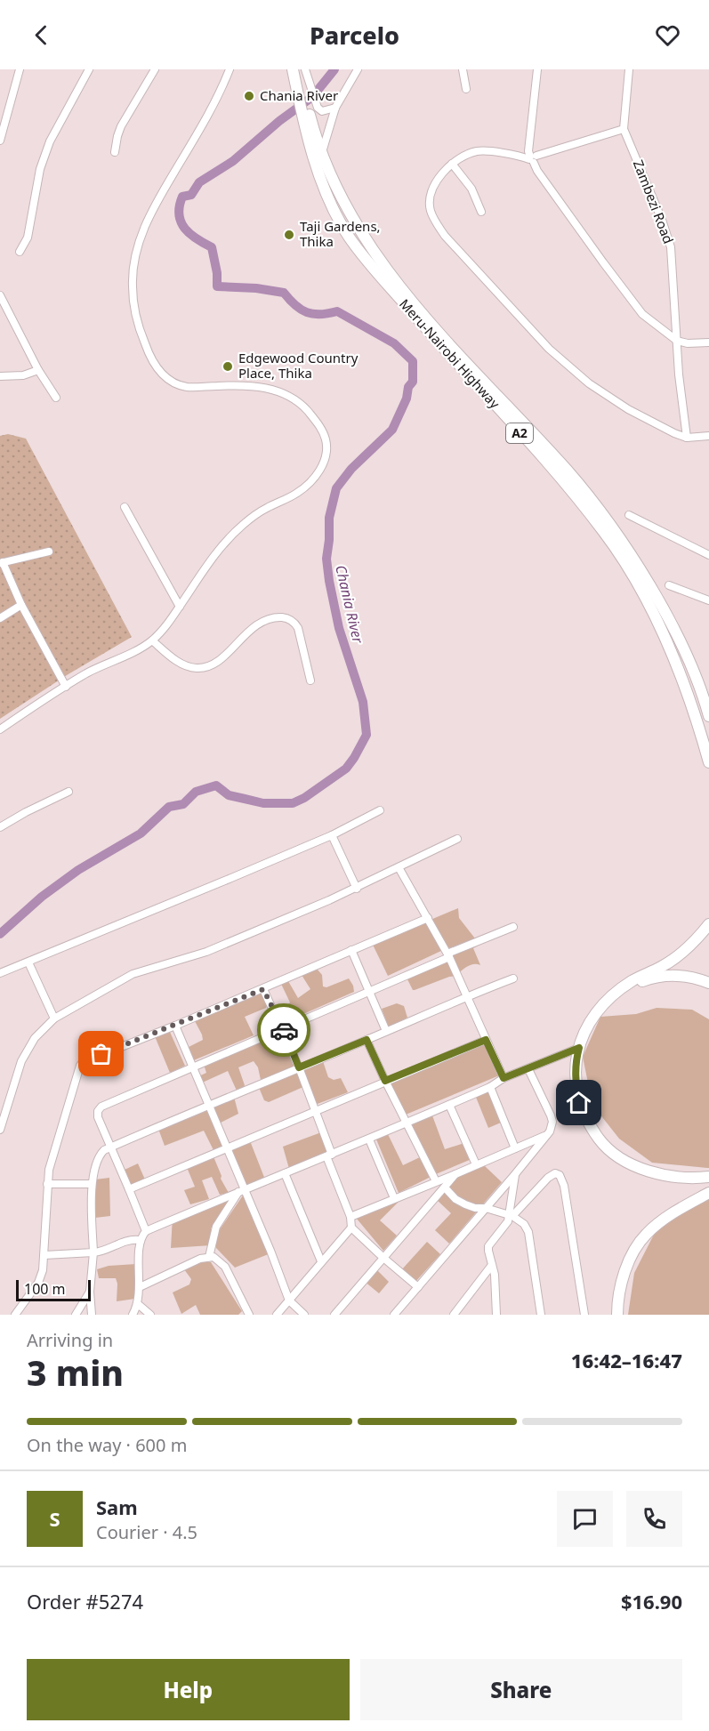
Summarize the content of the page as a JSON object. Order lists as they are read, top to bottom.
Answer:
{
  "streets": {
    "highway": ["Meru-Nairobi Highway", "A2"],
    "street": ["Zambezi Road"]
  },
  "water": ["Chania River"],
  "places": ["Chania River", "Taji Gardens, Thika", "Edgewood Country Place, Thika"],
  "scale_bar": "100 m",
  "page": {
    "header": "Parcelo",
    "scale": "100 m",
    "heading": ["3 min", "Arriving in", "16:42–16:47"],
    "panel": [
      "Sam",
      "Courier · 4.5",
      "Order #5274",
      "$16.90"
    ],
    "bar": "On the way · 600 m",
    "round": "S",
    "buttons": ["Help", "Share"]
  }
}
